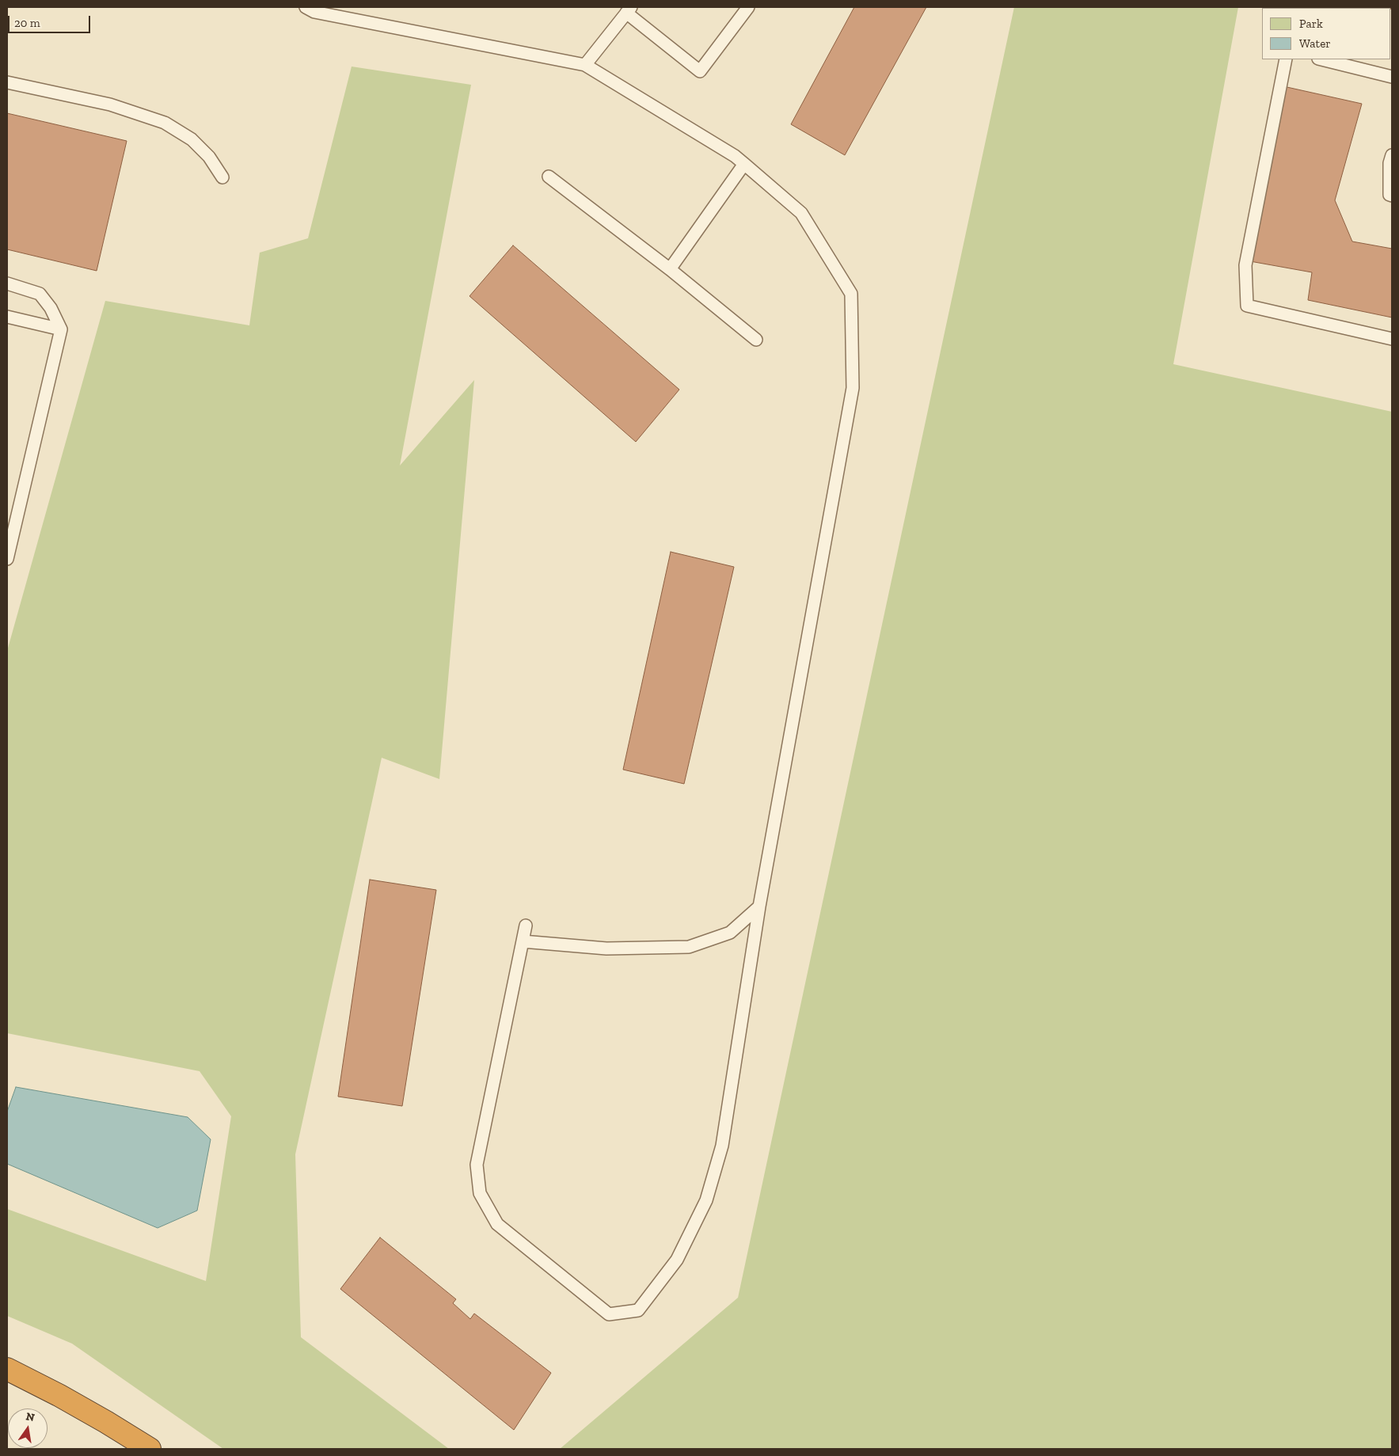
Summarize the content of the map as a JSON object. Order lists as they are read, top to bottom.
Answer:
{
  "legend": ["Park", "Water"],
  "scale_bar": "20 m",
  "north": "top"
}
